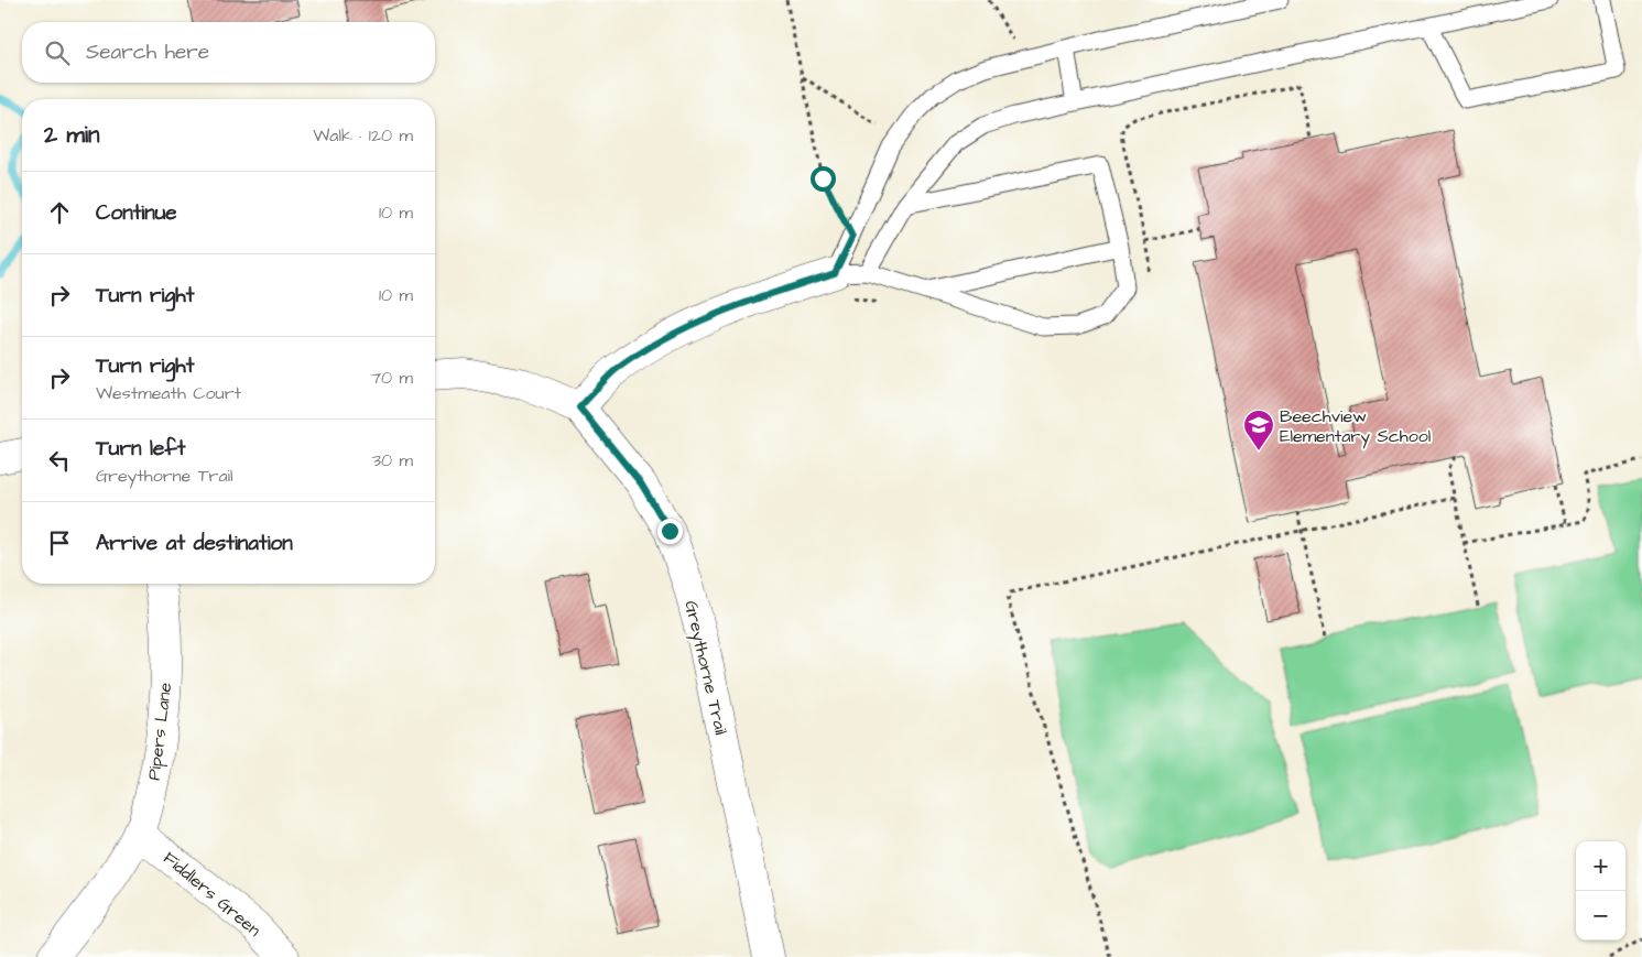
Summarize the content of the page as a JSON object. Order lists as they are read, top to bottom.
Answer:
{
  "streets": {
    "street": ["Greythorne Trail", "Pipers Lane", "Fiddlers Green"]
  },
  "crossings": [
    ["Pipers Lane", "Fiddlers Green"]
  ],
  "places": {
    "school or university": ["Beechview Elementary School"]
  },
  "page": {
    "search": "Search here",
    "heading": ["2 min", "Walk · 120 m"],
    "list": [
      ["Continue", "10 m"],
      ["Turn right", "10 m"],
      ["Turn right", "Westmeath Court", "70 m"],
      ["Turn left", "Greythorne Trail", "30 m"],
      "Arrive at destination"
    ],
    "map_buttons": ["+", "−"]
  }
}
